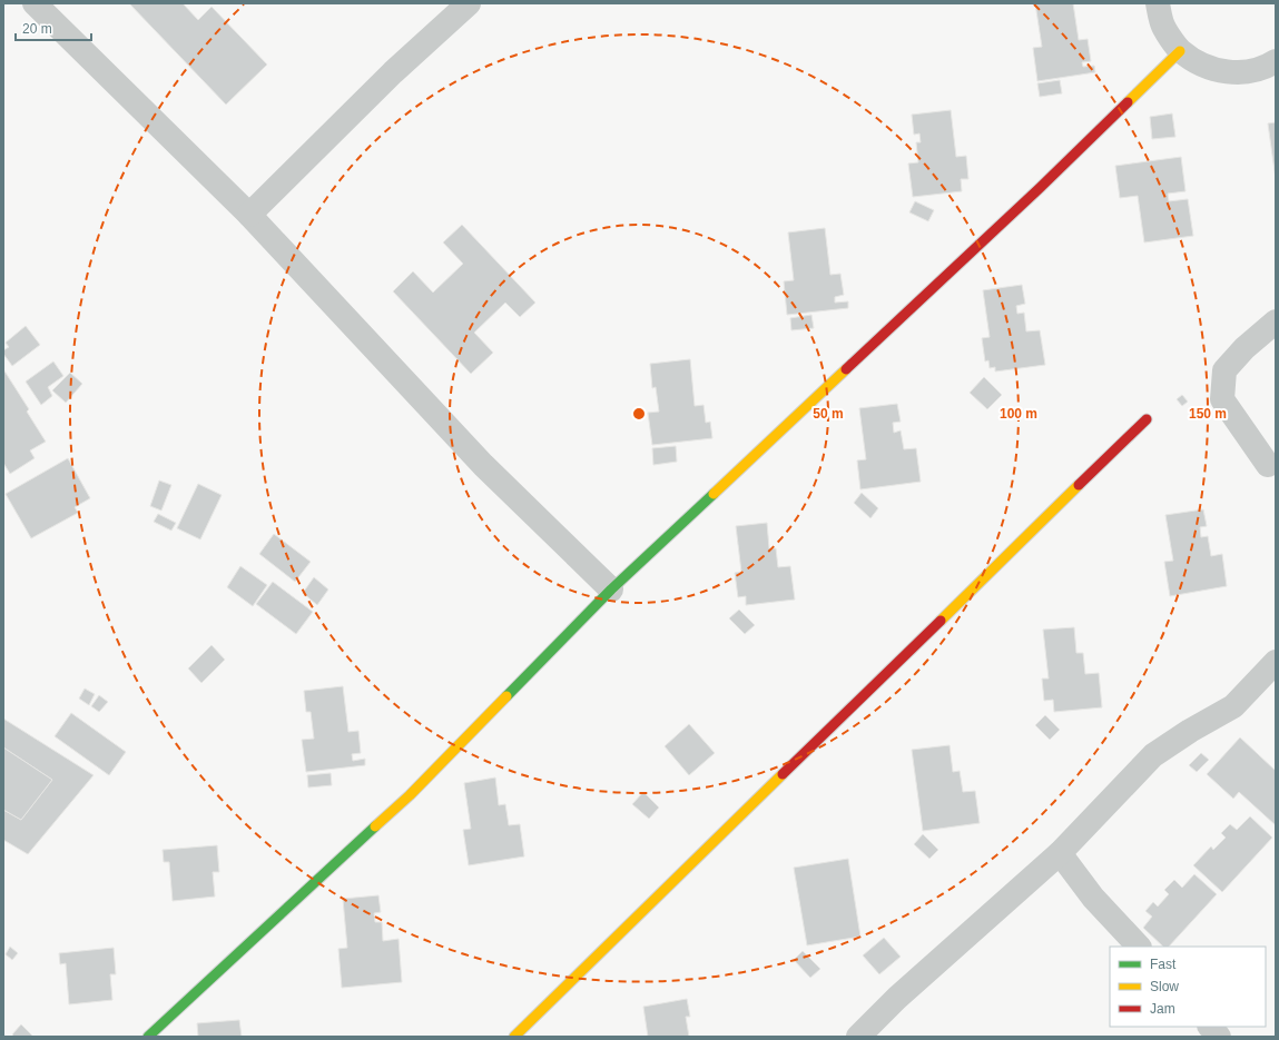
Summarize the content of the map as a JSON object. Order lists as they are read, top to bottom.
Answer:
{
  "legend": ["Fast", "Slow", "Jam"],
  "scale_bar": "20 m",
  "rings": ["50 m", "100 m", "150 m"]
}
